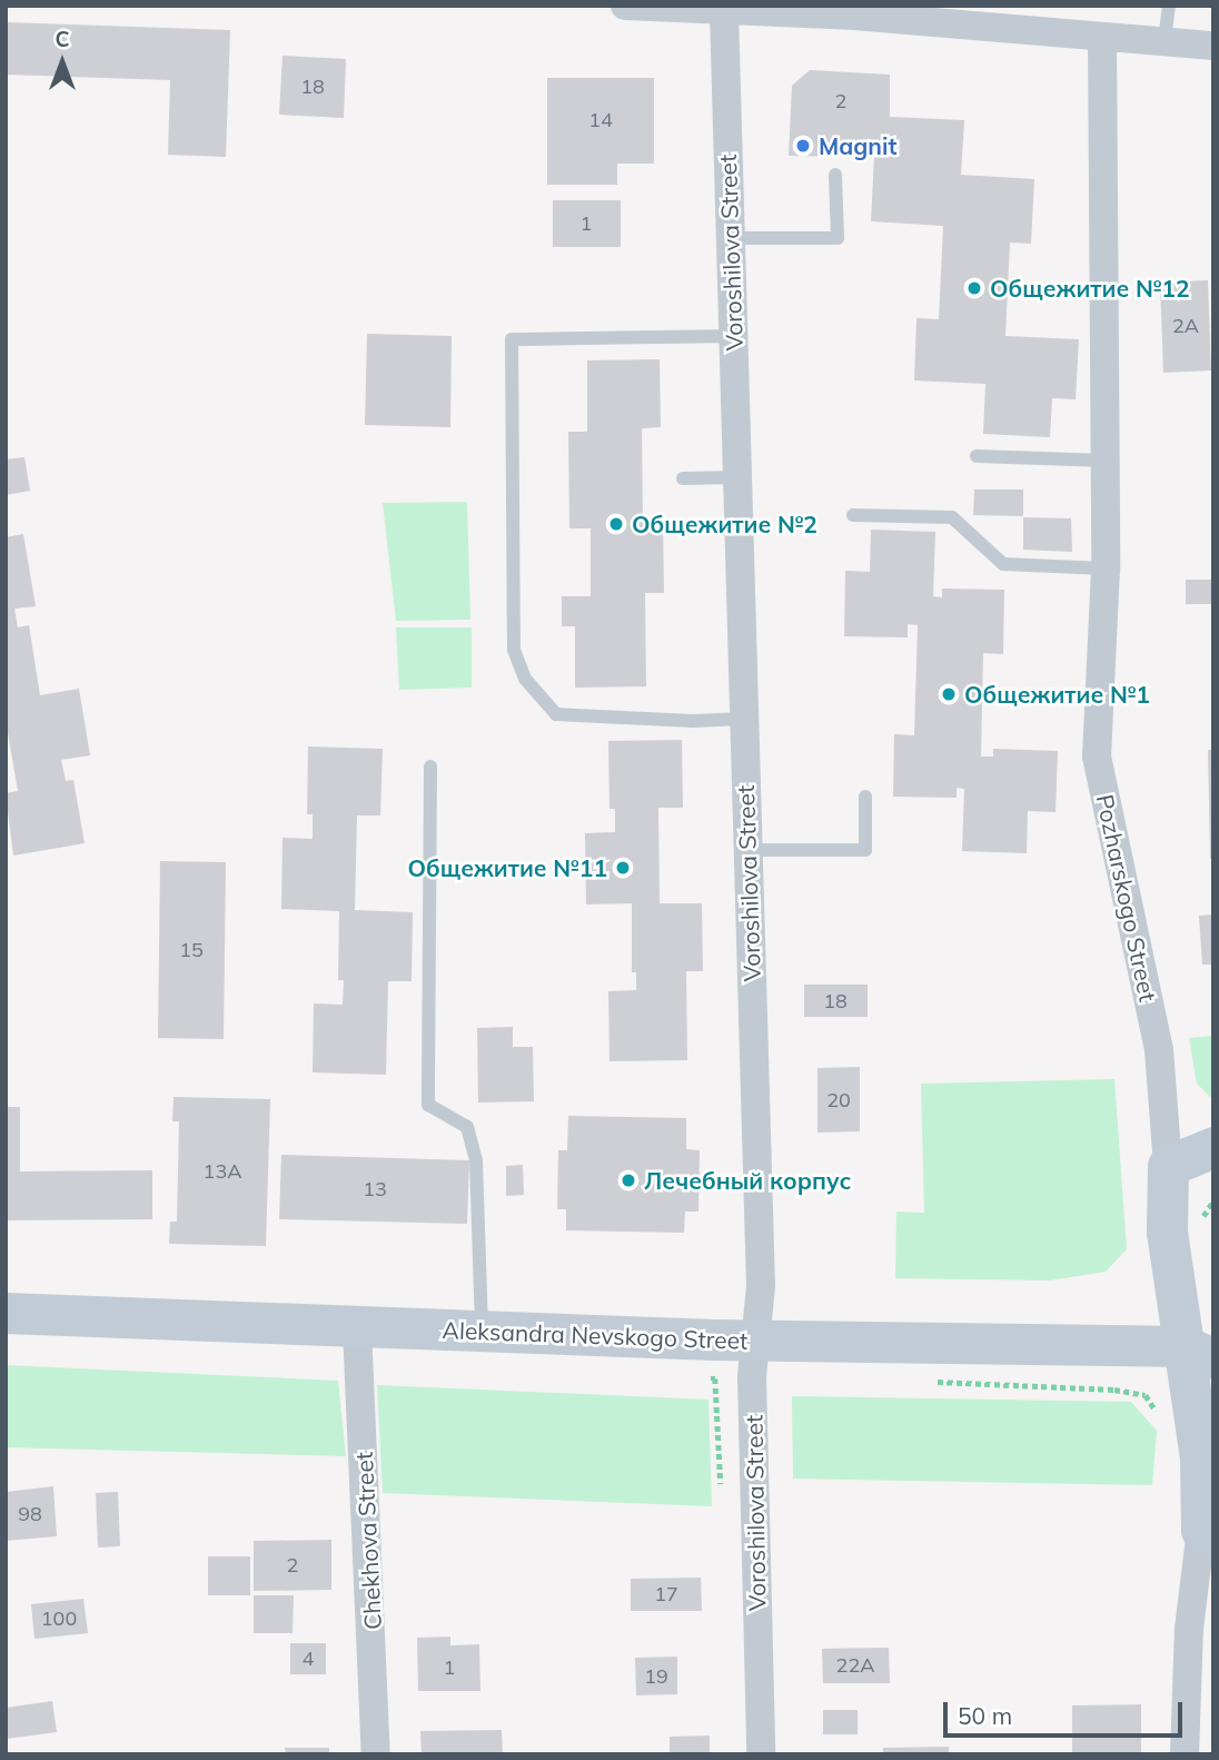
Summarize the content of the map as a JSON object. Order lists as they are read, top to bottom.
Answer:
{
  "streets": {
    "main road": ["Pozharskogo Street", "Aleksandra Nevskogo Street"],
    "street": ["Voroshilova Street", "Chekhova Street"]
  },
  "crossings": [
    ["Voroshilova Street", "Aleksandra Nevskogo Street"],
    ["Pozharskogo Street", "Aleksandra Nevskogo Street"],
    ["Aleksandra Nevskogo Street", "Chekhova Street"]
  ],
  "places": [
    "Magnit",
    "Общежитие №12",
    "Общежитие №2",
    "Общежитие №1",
    "Общежитие №11",
    "Лечебный корпус"
  ],
  "house_numbers": [
    "18",
    "2",
    "14",
    "1",
    "2А",
    "15",
    "18",
    "20",
    "13А",
    "13",
    "98",
    "2",
    "17",
    "100",
    "4",
    "22А",
    "1",
    "19"
  ],
  "scale_bar": "50 m",
  "north": "top"
}
